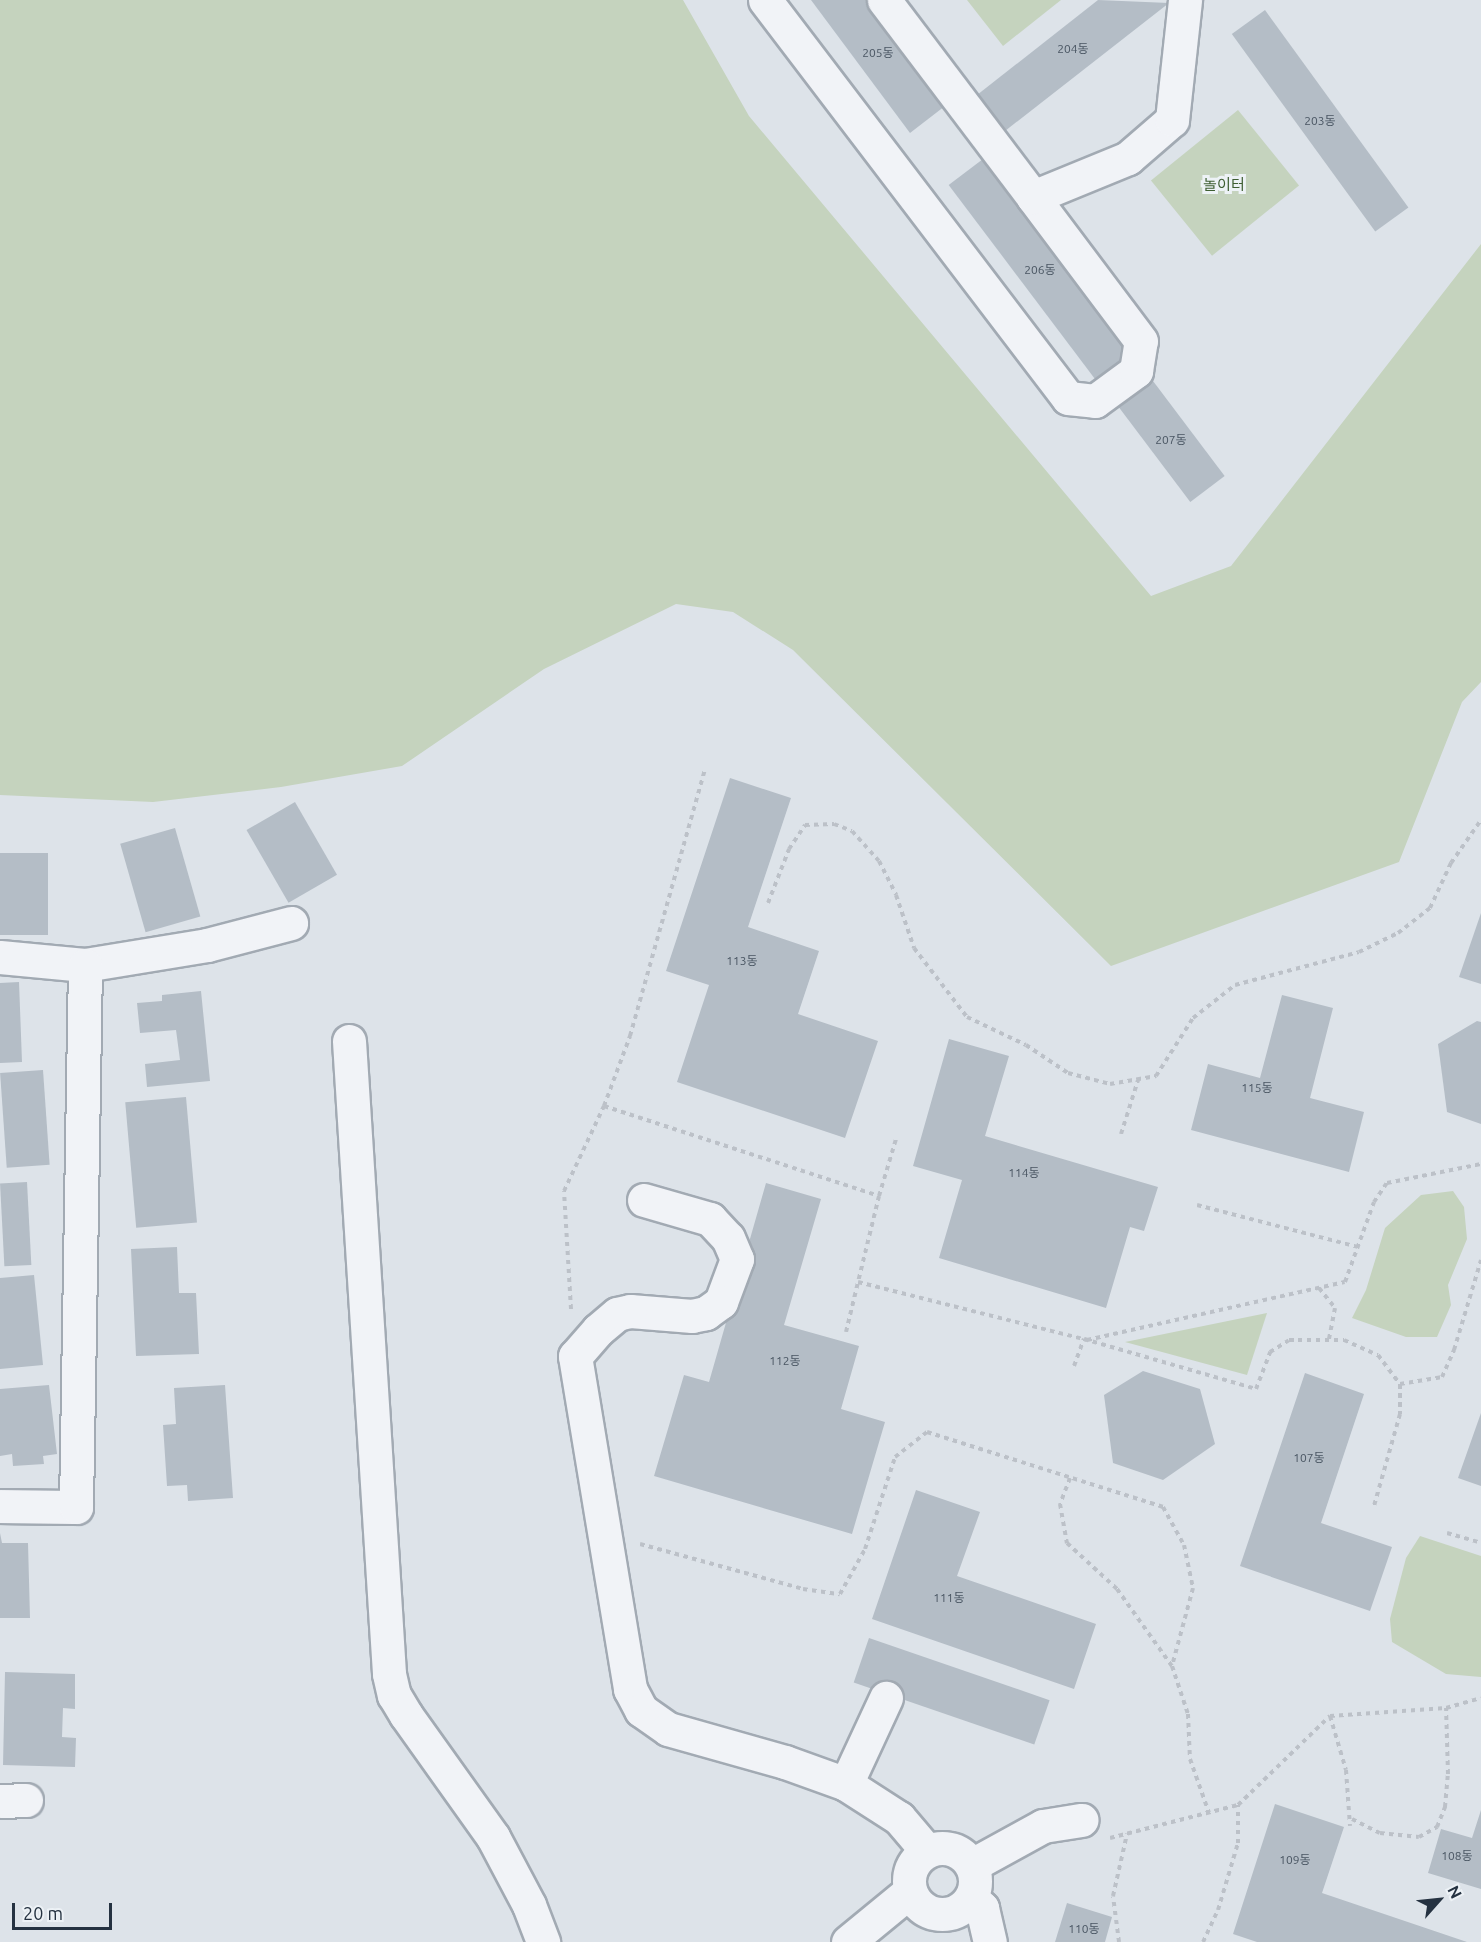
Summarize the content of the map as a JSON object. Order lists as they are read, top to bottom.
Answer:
{
  "parks": ["놀이터"],
  "house_numbers": [
    "204동",
    "205동",
    "203동",
    "206동",
    "207동",
    "113동",
    "115동",
    "114동",
    "112동",
    "107동",
    "111동",
    "108동",
    "109동",
    "110동"
  ],
  "scale_bar": "20 m",
  "north": "top right"
}
